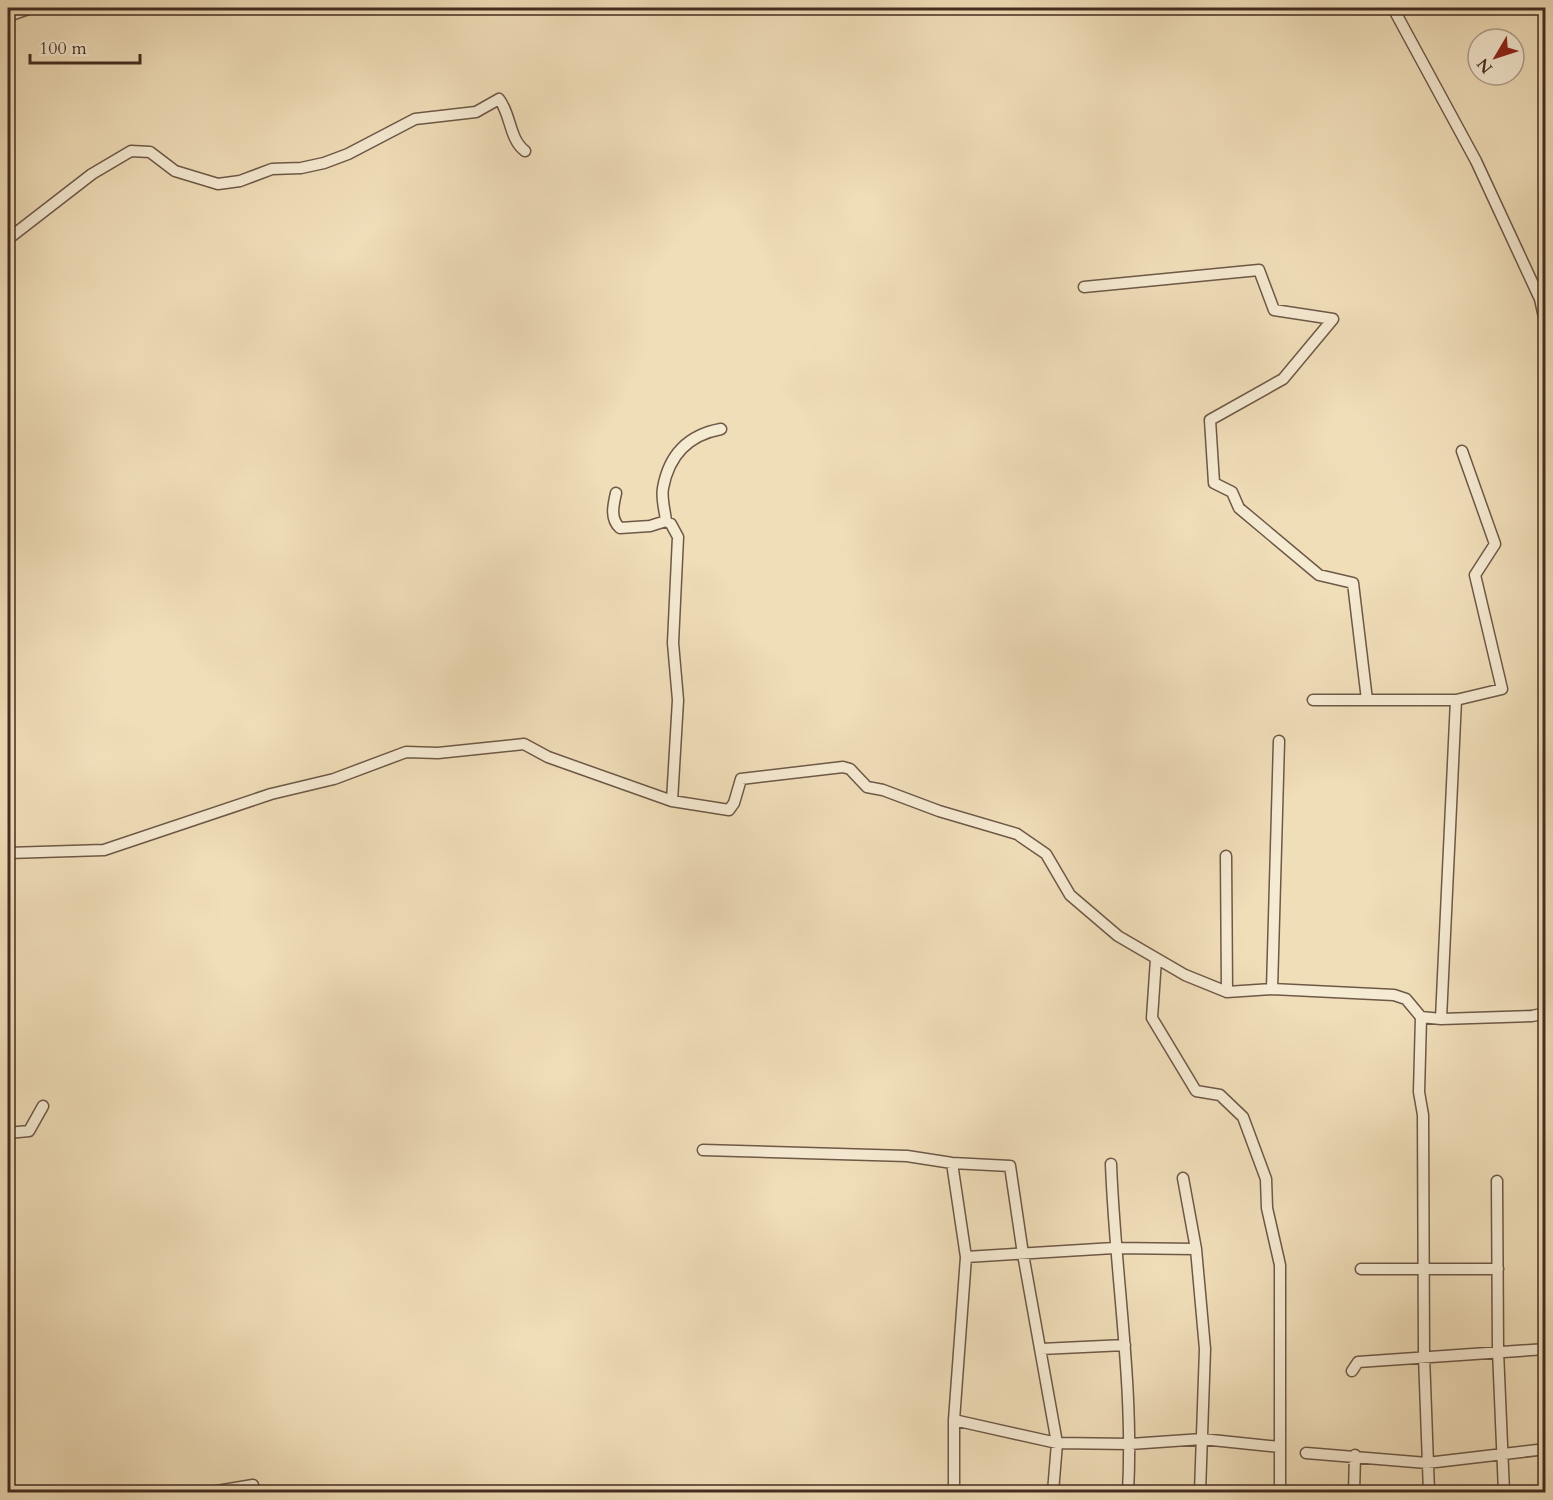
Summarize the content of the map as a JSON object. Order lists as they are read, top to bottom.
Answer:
{
  "scale_bar": "100 m",
  "north": "bottom left"
}
